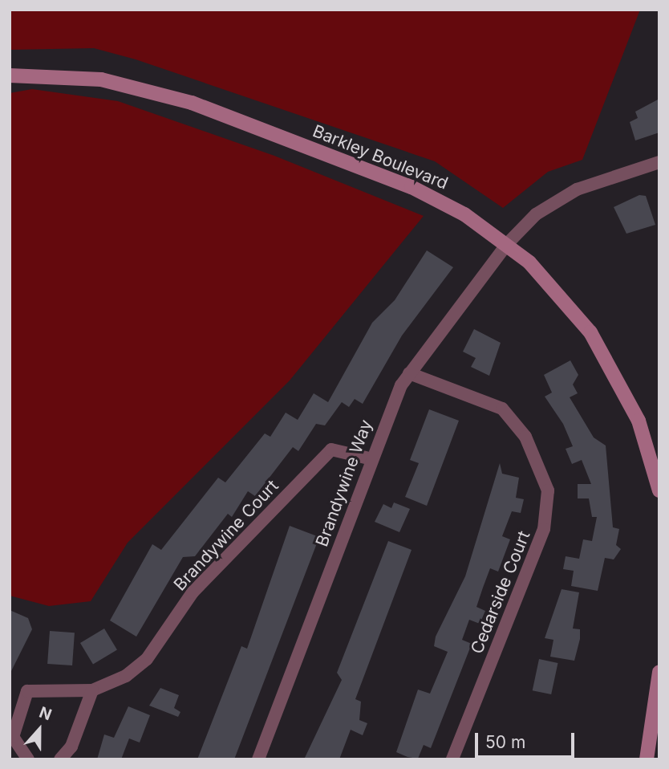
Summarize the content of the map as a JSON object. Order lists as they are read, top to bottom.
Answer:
{
  "streets": {
    "main road": ["Barkley Boulevard"],
    "street": ["Brandywine Way", "Brandywine Court", "Cedarside Court"]
  },
  "crossings": [
    ["Barkley Boulevard", "Brandywine Way"],
    ["Brandywine Way", "Brandywine Court"],
    ["Brandywine Way", "Cedarside Court"]
  ],
  "scale_bar": "50 m",
  "north": "top"
}
